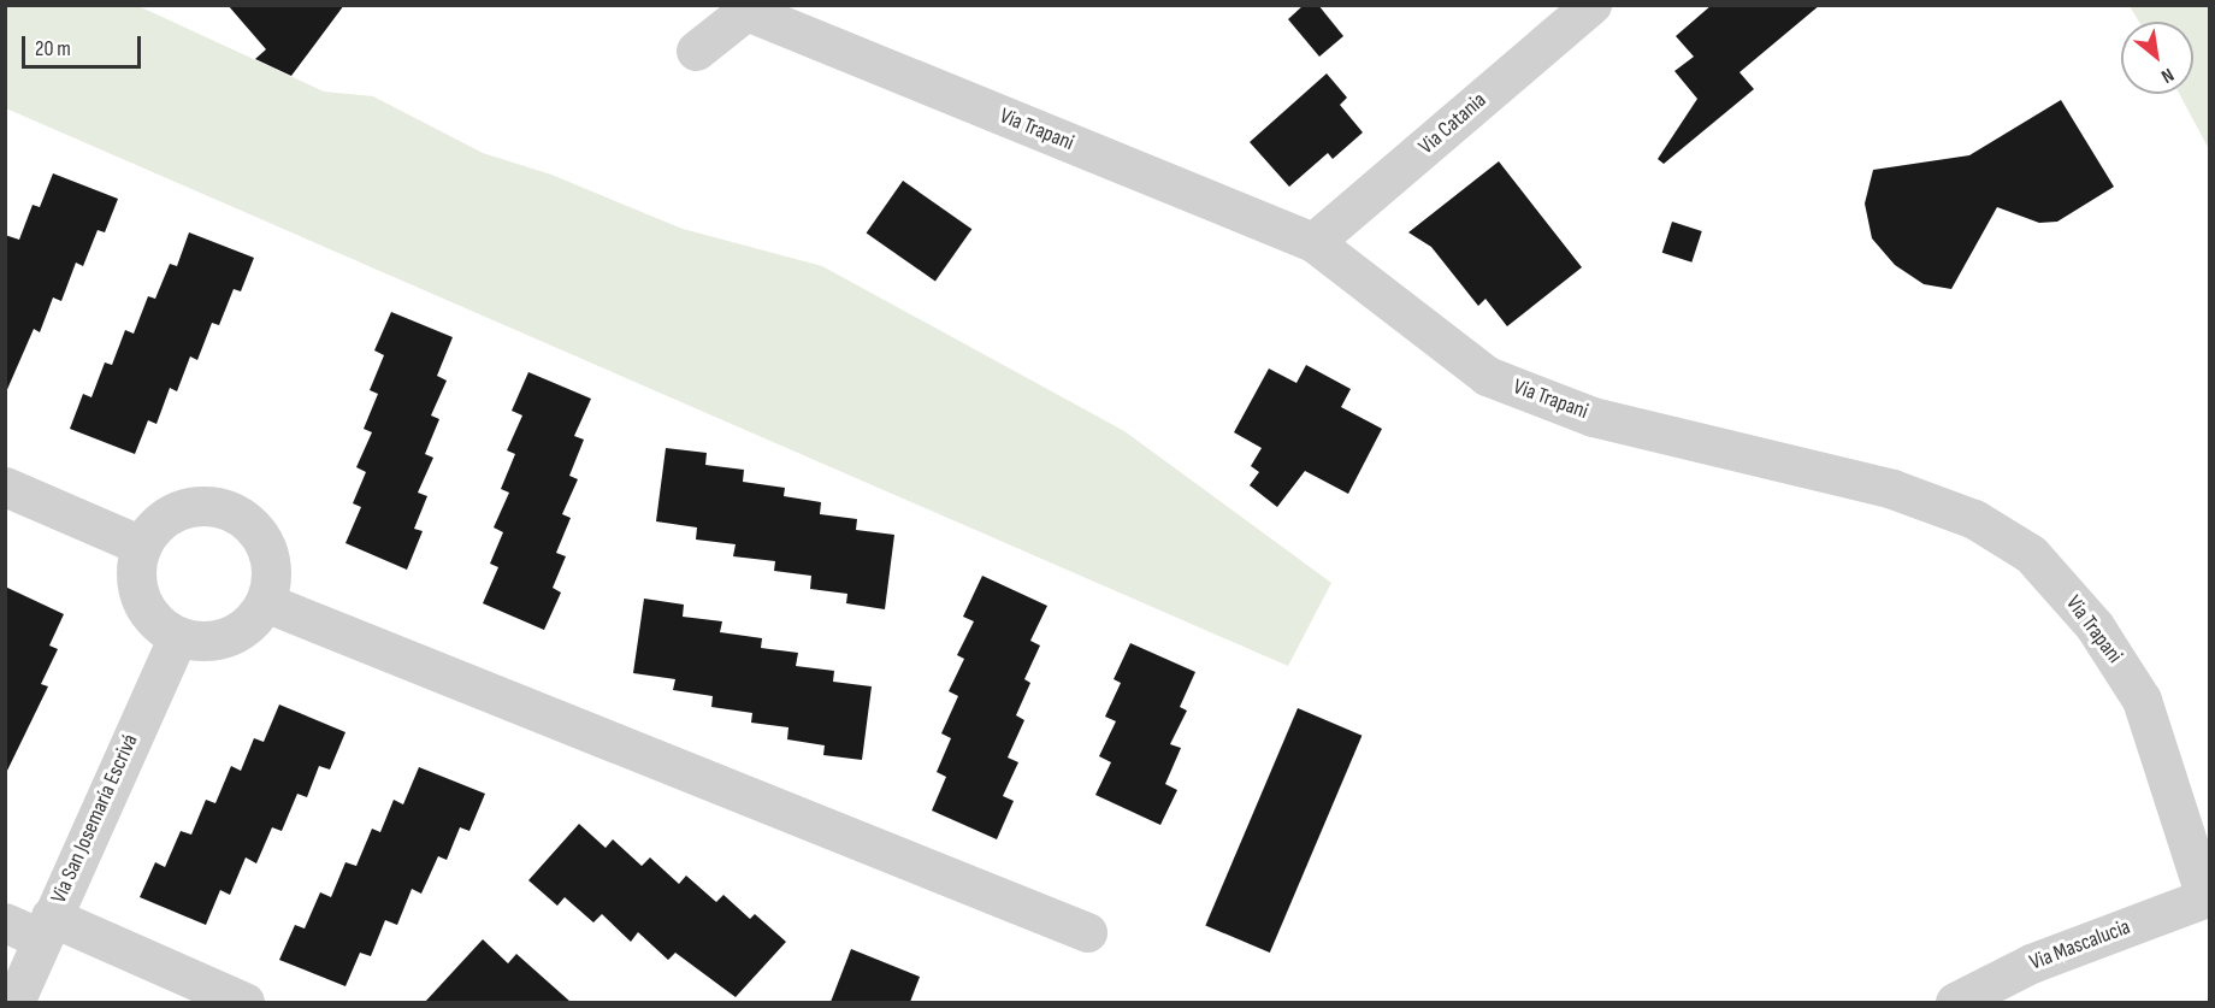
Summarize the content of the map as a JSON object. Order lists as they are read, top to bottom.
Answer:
{
  "streets": {
    "street": [
      "Via Catania",
      "Via Trapani",
      "Via San Josemaría Escrivá",
      "Via Mascalucia"
    ]
  },
  "crossings": [
    ["Via Catania", "Via Trapani"],
    ["Via Trapani", "Via Mascalucia"]
  ],
  "scale_bar": "20 m",
  "north": "bottom right"
}
